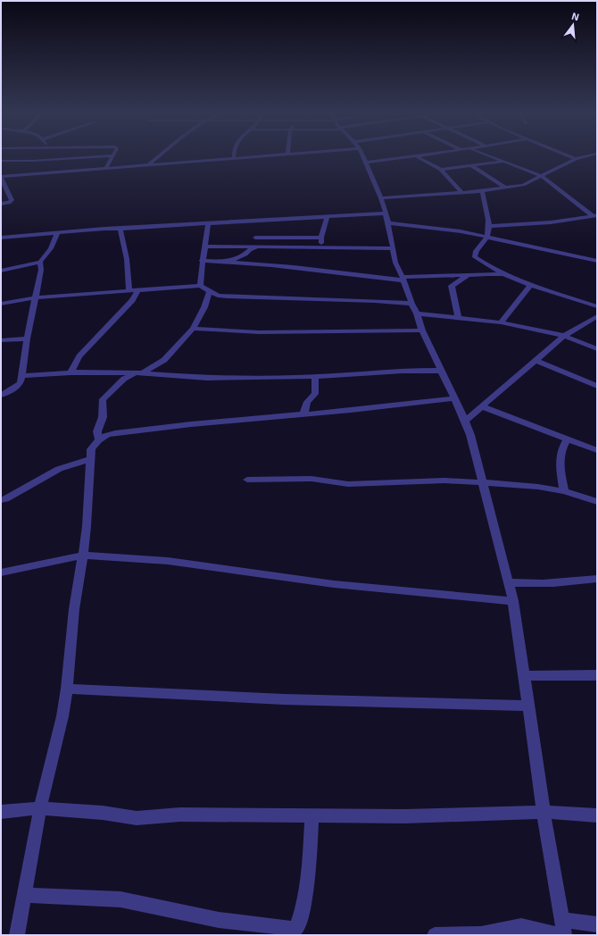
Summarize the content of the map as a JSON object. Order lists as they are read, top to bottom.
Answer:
{
  "north": "top"
}
